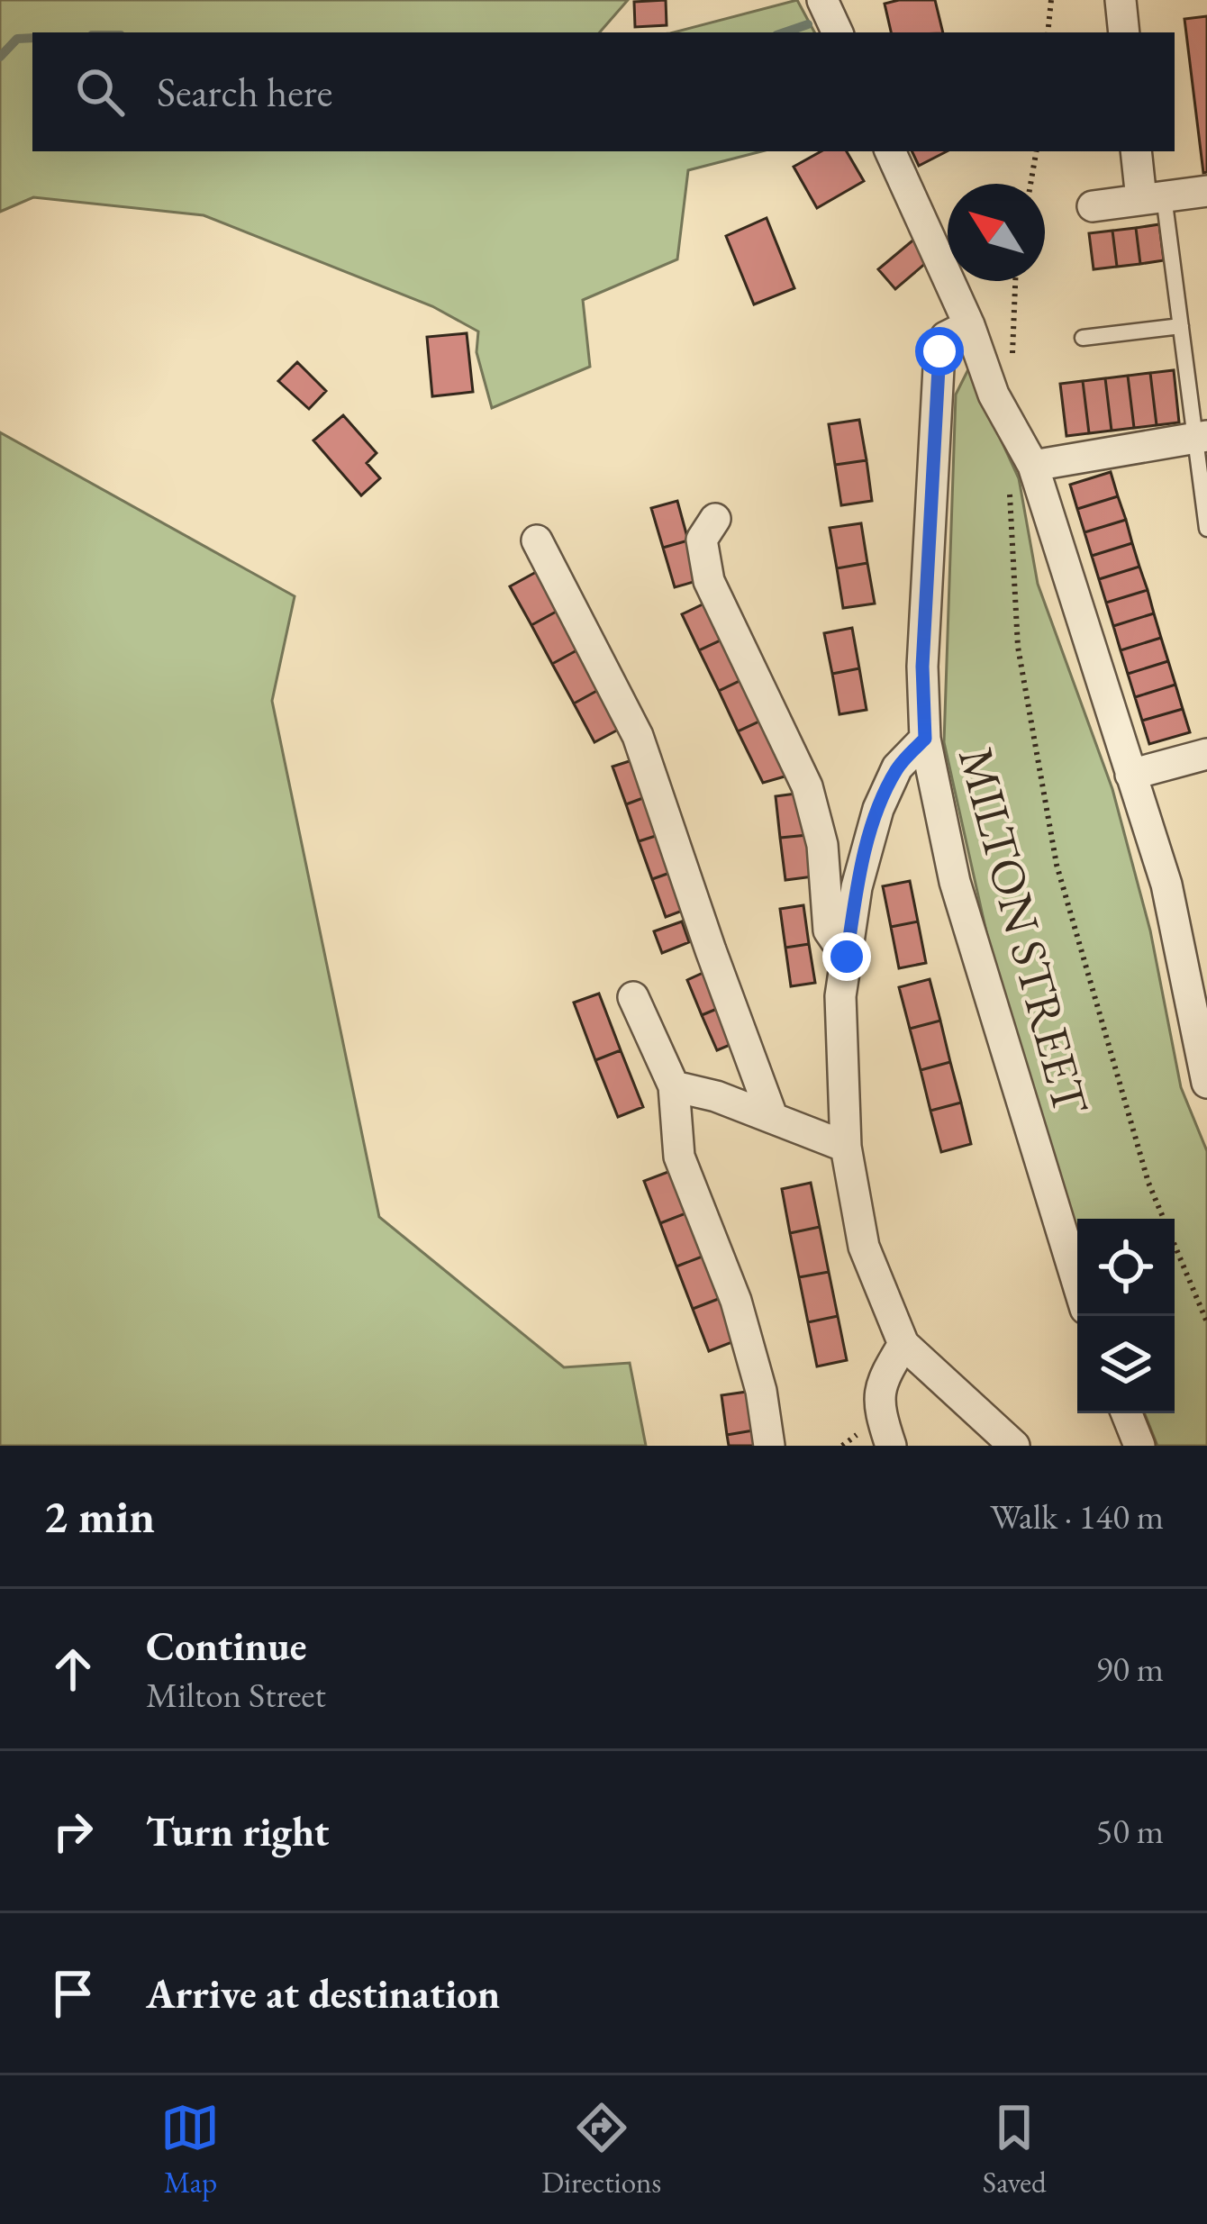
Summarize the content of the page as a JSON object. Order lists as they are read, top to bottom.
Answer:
{
  "streets": {
    "street": ["MILTON STREET"]
  },
  "north": "top left",
  "page": {
    "search": "Search here",
    "heading": ["2 min", "Walk · 140 m"],
    "list": [
      ["Continue", "Milton Street", "90 m"],
      ["Turn right", "50 m"],
      "Arrive at destination"
    ],
    "nav": ["Map", "Directions", "Saved"]
  }
}
